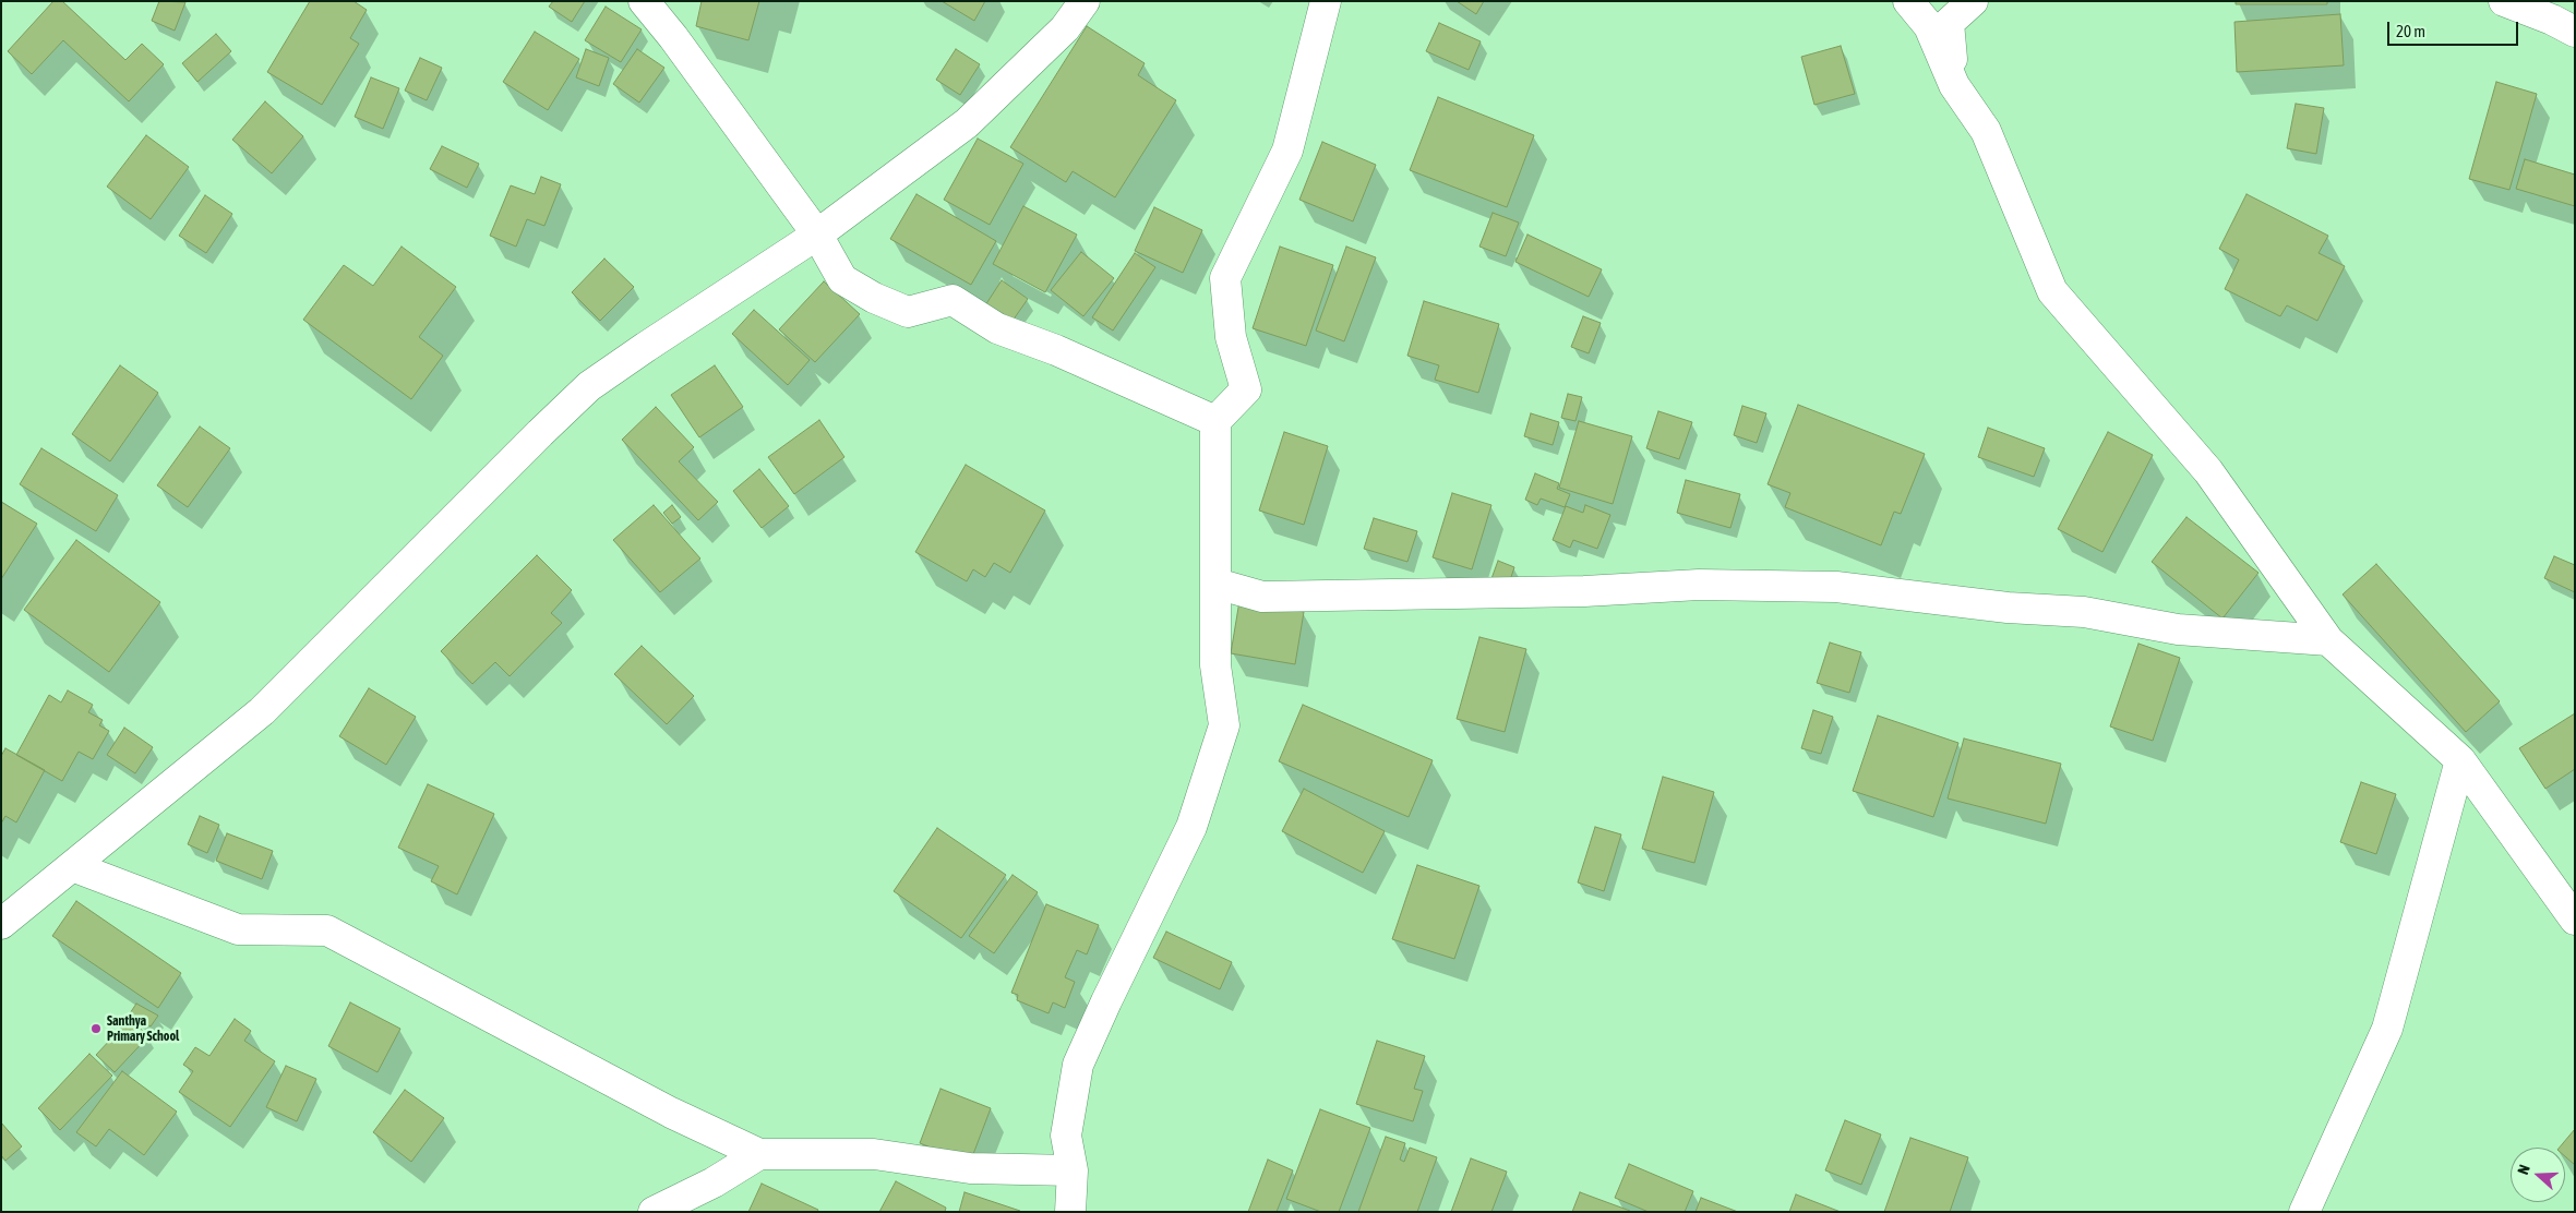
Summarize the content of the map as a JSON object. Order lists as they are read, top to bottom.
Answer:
{
  "places": ["Santhya Primary School"],
  "scale_bar": "20 m",
  "north": "left"
}
